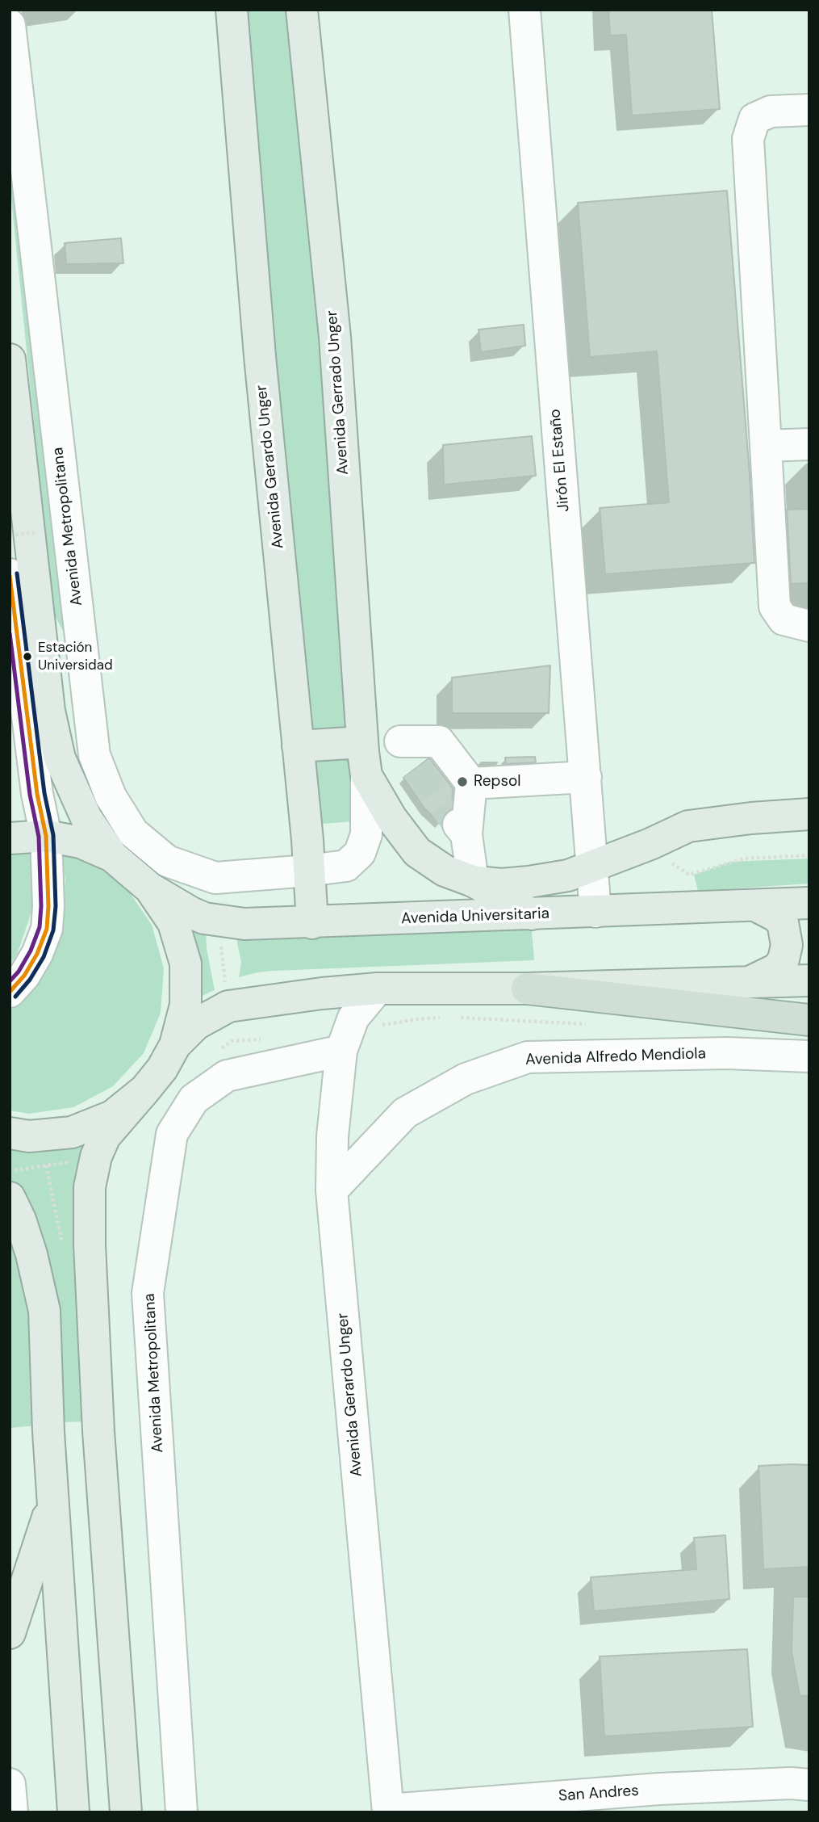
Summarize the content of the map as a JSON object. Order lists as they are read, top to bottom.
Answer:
{
  "streets": {
    "main road": ["Avenida Gerrado Unger", "Avenida Gerardo Unger", "Avenida Universitaria"],
    "street": [
      "Jirón El Estaño",
      "Avenida Metropolitana",
      "Avenida Alfredo Mendiola",
      "San Andres"
    ]
  },
  "crossings": [
    ["Avenida Gerrado Unger", "Avenida Gerardo Unger"],
    ["Avenida Gerrado Unger", "Avenida Metropolitana"],
    ["Jirón El Estaño", "Avenida Universitaria"],
    ["Avenida Gerardo Unger", "Avenida Metropolitana"],
    ["Avenida Gerardo Unger", "Avenida Universitaria"],
    ["Avenida Gerardo Unger", "Avenida Alfredo Mendiola"],
    ["Avenida Gerardo Unger", "San Andres"]
  ],
  "places": ["Estación Universidad", "Repsol"]
}
